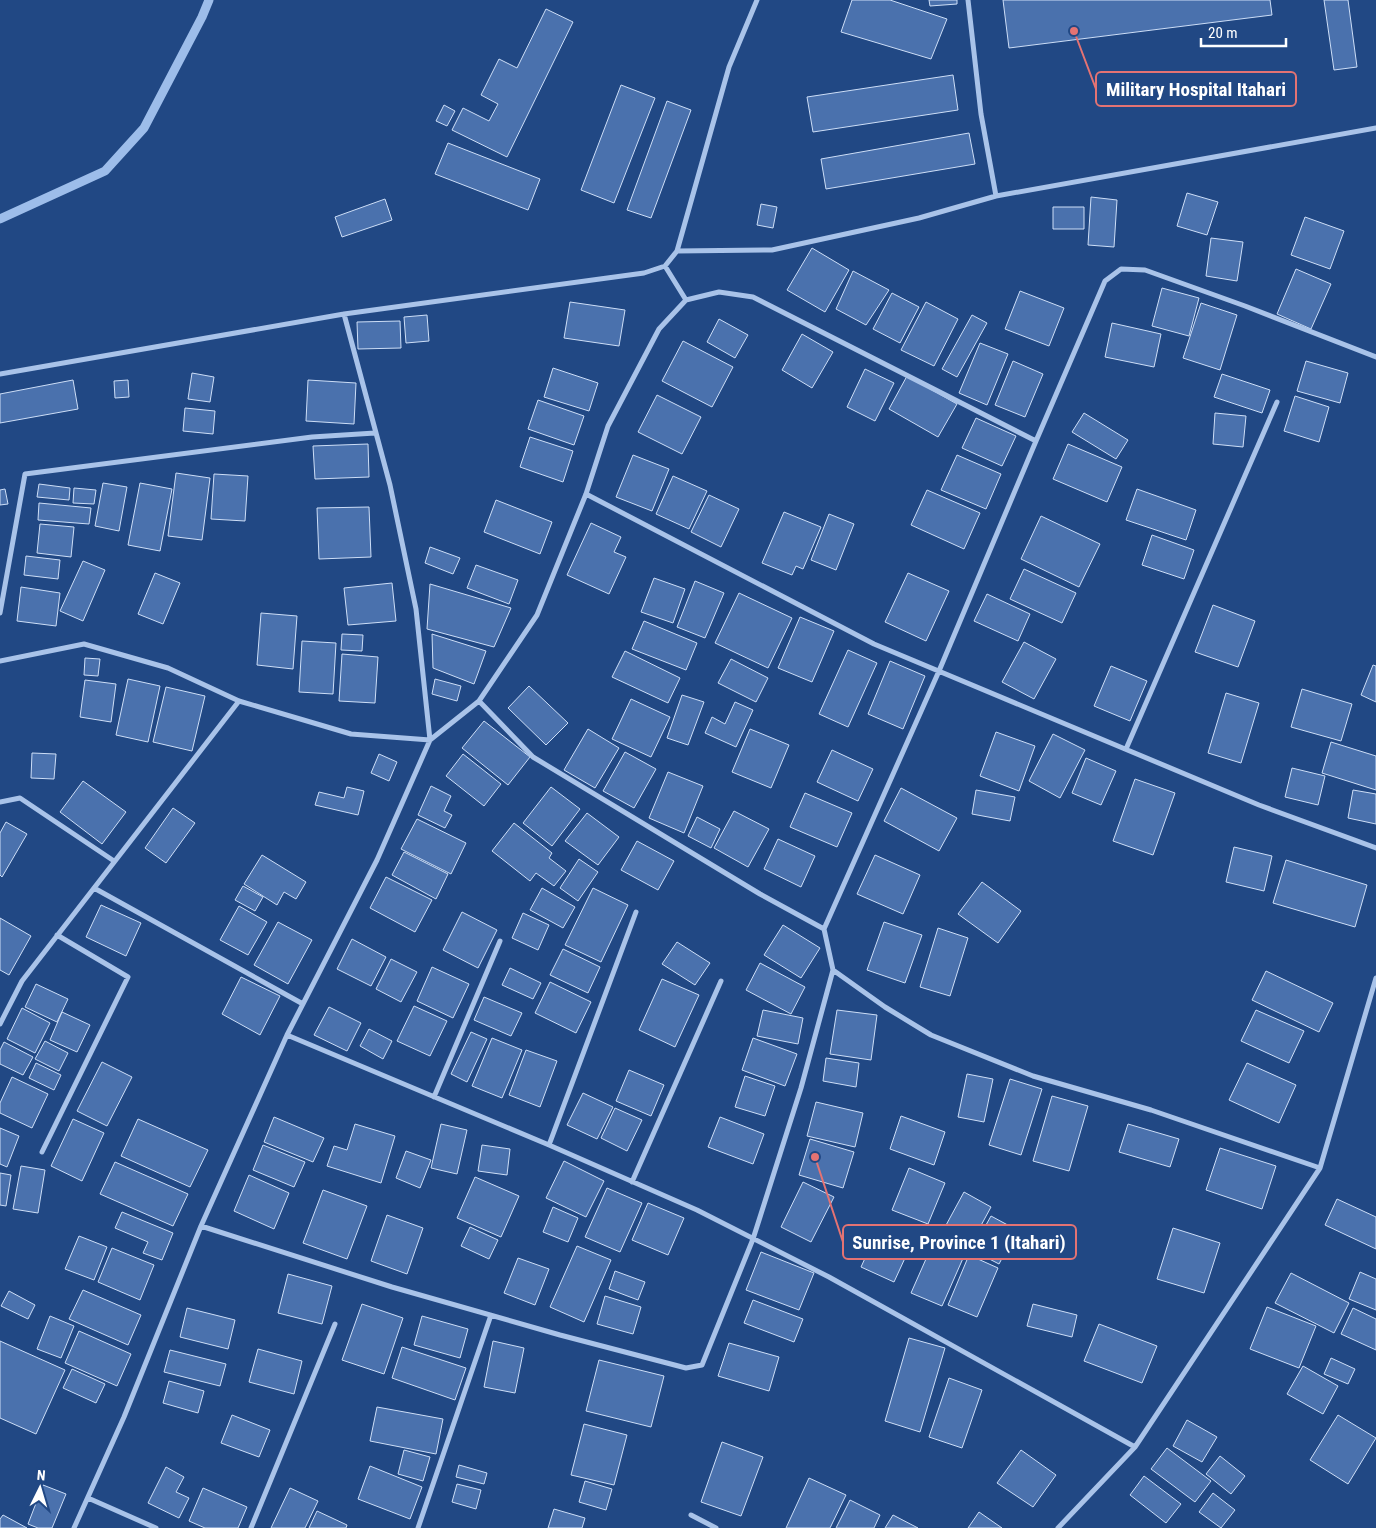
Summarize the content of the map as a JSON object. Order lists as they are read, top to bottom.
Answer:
{
  "places": ["Military Hospital Itahari", "Sunrise, Province 1 (Itahari)"],
  "scale_bar": "20 m",
  "north": "top"
}
